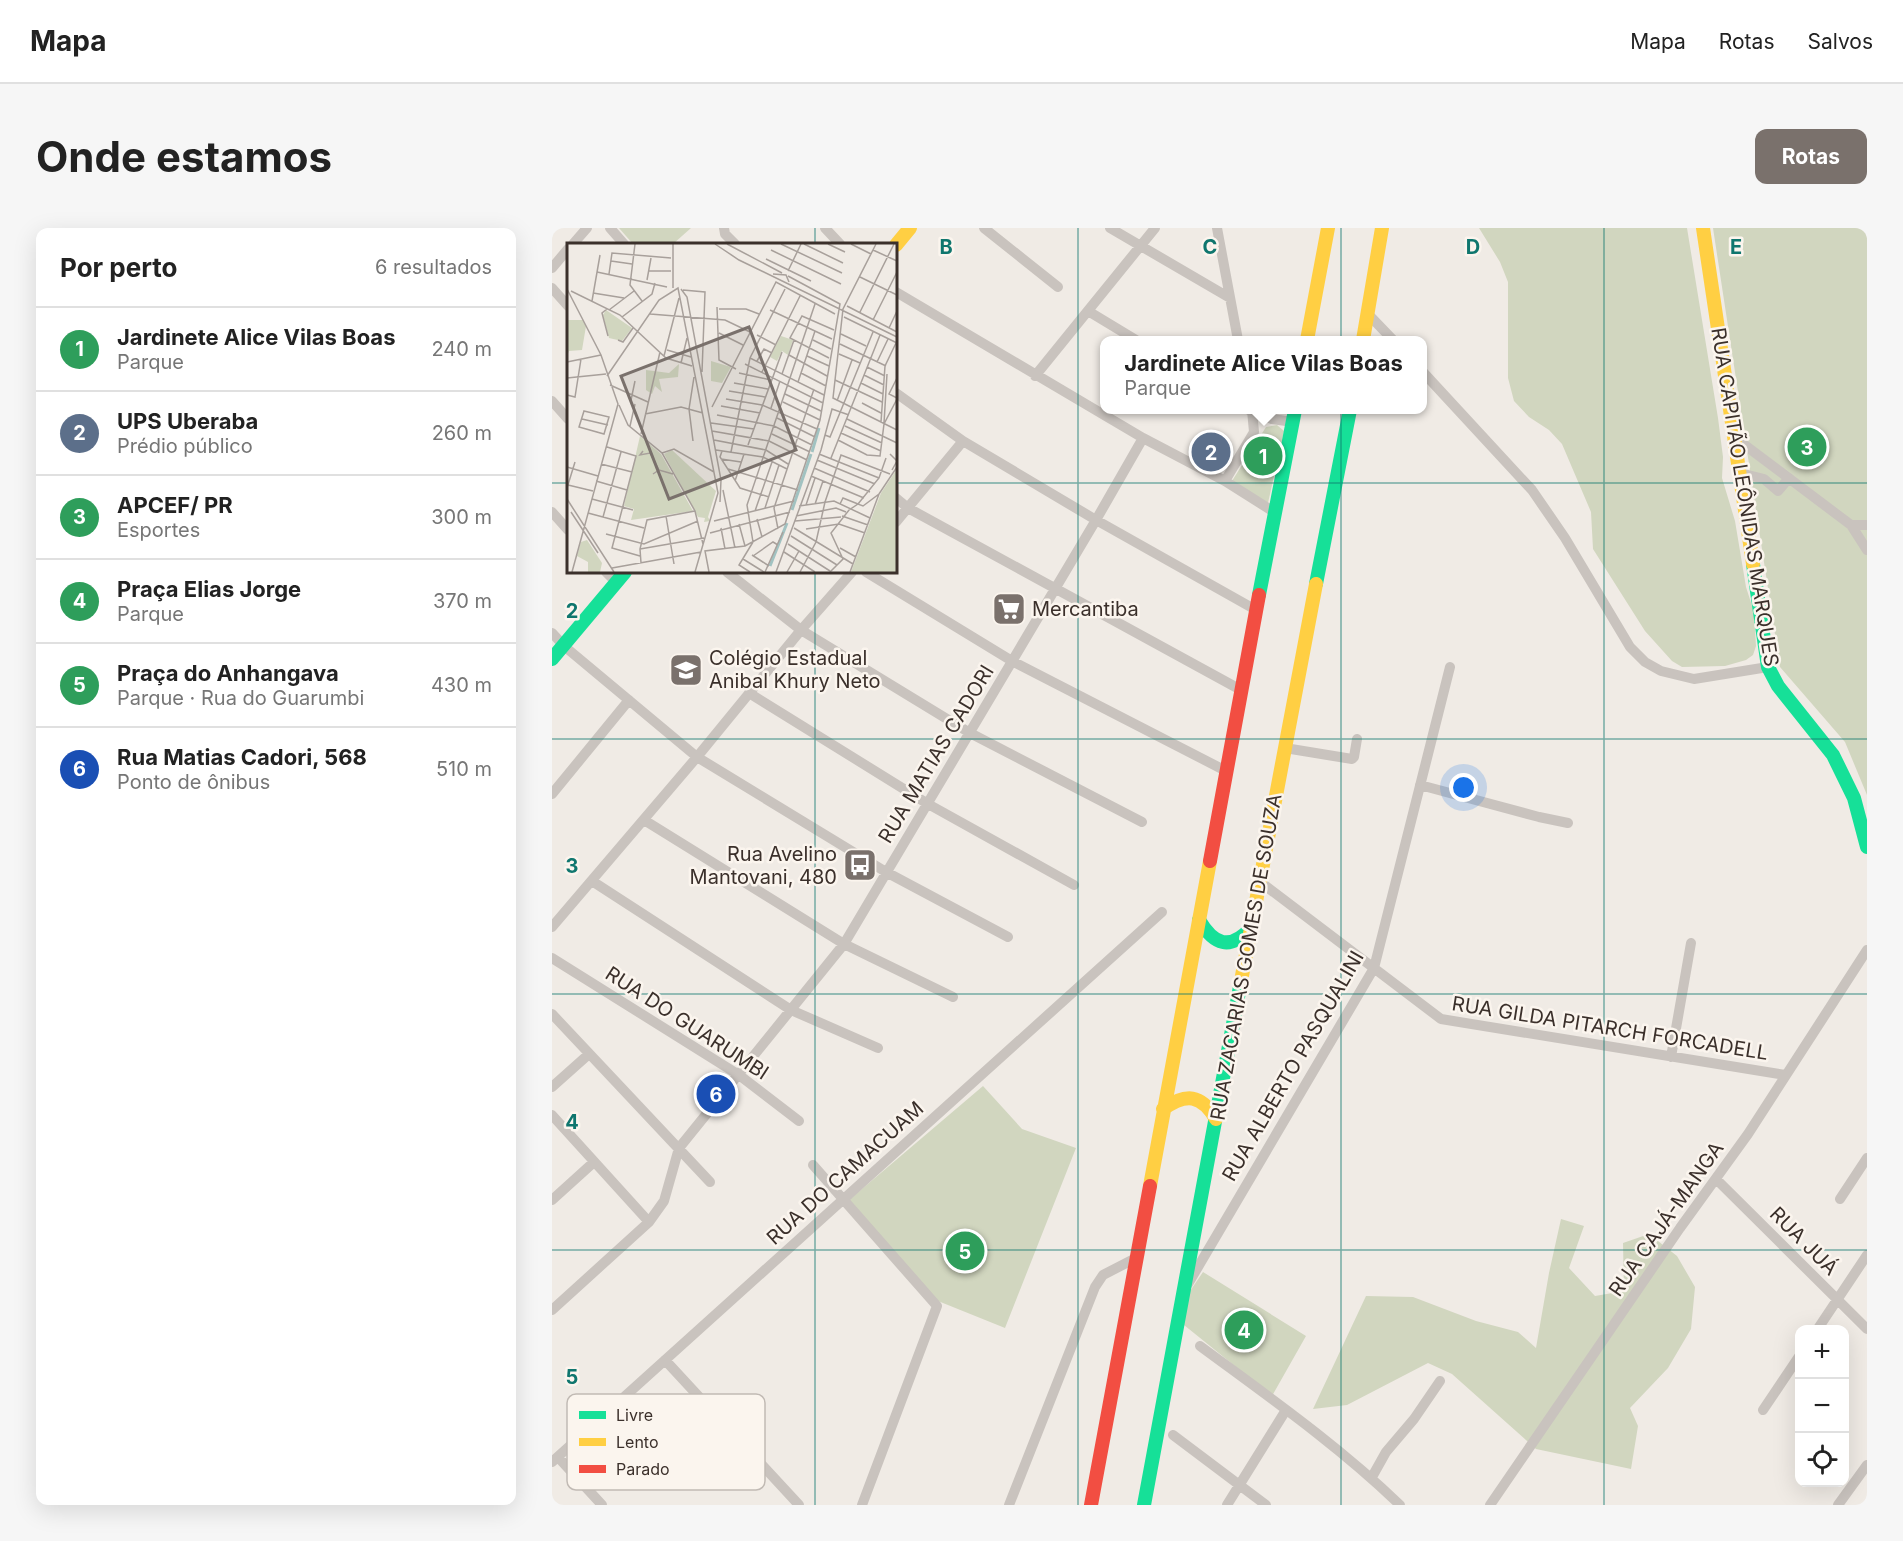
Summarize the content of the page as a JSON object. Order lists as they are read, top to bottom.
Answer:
{
  "streets": {
    "main road": ["RUA CAPITÃO LEÔNIDAS MARQUES", "RUA ZACARIAS GOMES DE SOUZA"],
    "street": [
      "RUA MATIAS CADORI",
      "RUA DO GUARUMBI",
      "RUA GILDA PITARCH FORCADELL",
      "RUA ALBERTO PASQUALINI",
      "RUA DO CAMACUAM",
      "RUA CAJÁ-MANGA",
      "RUA JUÁ"
    ]
  },
  "crossings": [
    ["RUA MATIAS CADORI", "RUA DO GUARUMBI"],
    ["RUA ZACARIAS GOMES DE SOUZA", "RUA GILDA PITARCH FORCADELL"],
    ["RUA ZACARIAS GOMES DE SOUZA", "RUA ALBERTO PASQUALINI"],
    ["RUA GILDA PITARCH FORCADELL", "RUA ALBERTO PASQUALINI"],
    ["RUA GILDA PITARCH FORCADELL", "RUA CAJÁ-MANGA"],
    ["RUA CAJÁ-MANGA", "RUA JUÁ"]
  ],
  "places": {
    "supermarket": ["Mercantiba"],
    "school or university": ["Colégio Estadual Anibal Khury Neto"],
    "bus stop": ["Rua Avelino Mantovani, 480"]
  },
  "legend": ["Livre", "Lento", "Parado"],
  "page": {
    "header": "Mapa",
    "nav": ["Mapa", "Rotas", "Salvos"],
    "buttons": "Rotas",
    "title": "Onde estamos",
    "heading": ["Por perto", "6 resultados"],
    "list": [
      {
        "mark": "1",
        "name": "Jardinete Alice Vilas Boas",
        "note": "Parque",
        "value": "240 m"
      },
      {
        "mark": "2",
        "name": "UPS Uberaba",
        "note": "Prédio público",
        "value": "260 m"
      },
      {
        "mark": "3",
        "name": "APCEF/ PR",
        "note": "Esportes",
        "value": "300 m"
      },
      {
        "mark": "4",
        "name": "Praça Elias Jorge",
        "note": "Parque",
        "value": "370 m"
      },
      {
        "mark": "5",
        "name": "Praça do Anhangava",
        "note": "Parque · Rua do Guarumbi",
        "value": "430 m"
      },
      {
        "mark": "6",
        "name": "Rua Matias Cadori, 568",
        "note": "Ponto de ônibus",
        "value": "510 m"
      }
    ],
    "popup": ["Jardinete Alice Vilas Boas", "Parque"],
    "pins": [
      "3",
      "2",
      "1",
      "6",
      "5",
      "4"
    ],
    "map_buttons": ["+", "−"]
  },
  "grid": {
    "columns": [
      "B",
      "C",
      "D",
      "E"
    ],
    "rows": [
      "2",
      "3",
      "4",
      "5"
    ]
  }
}
